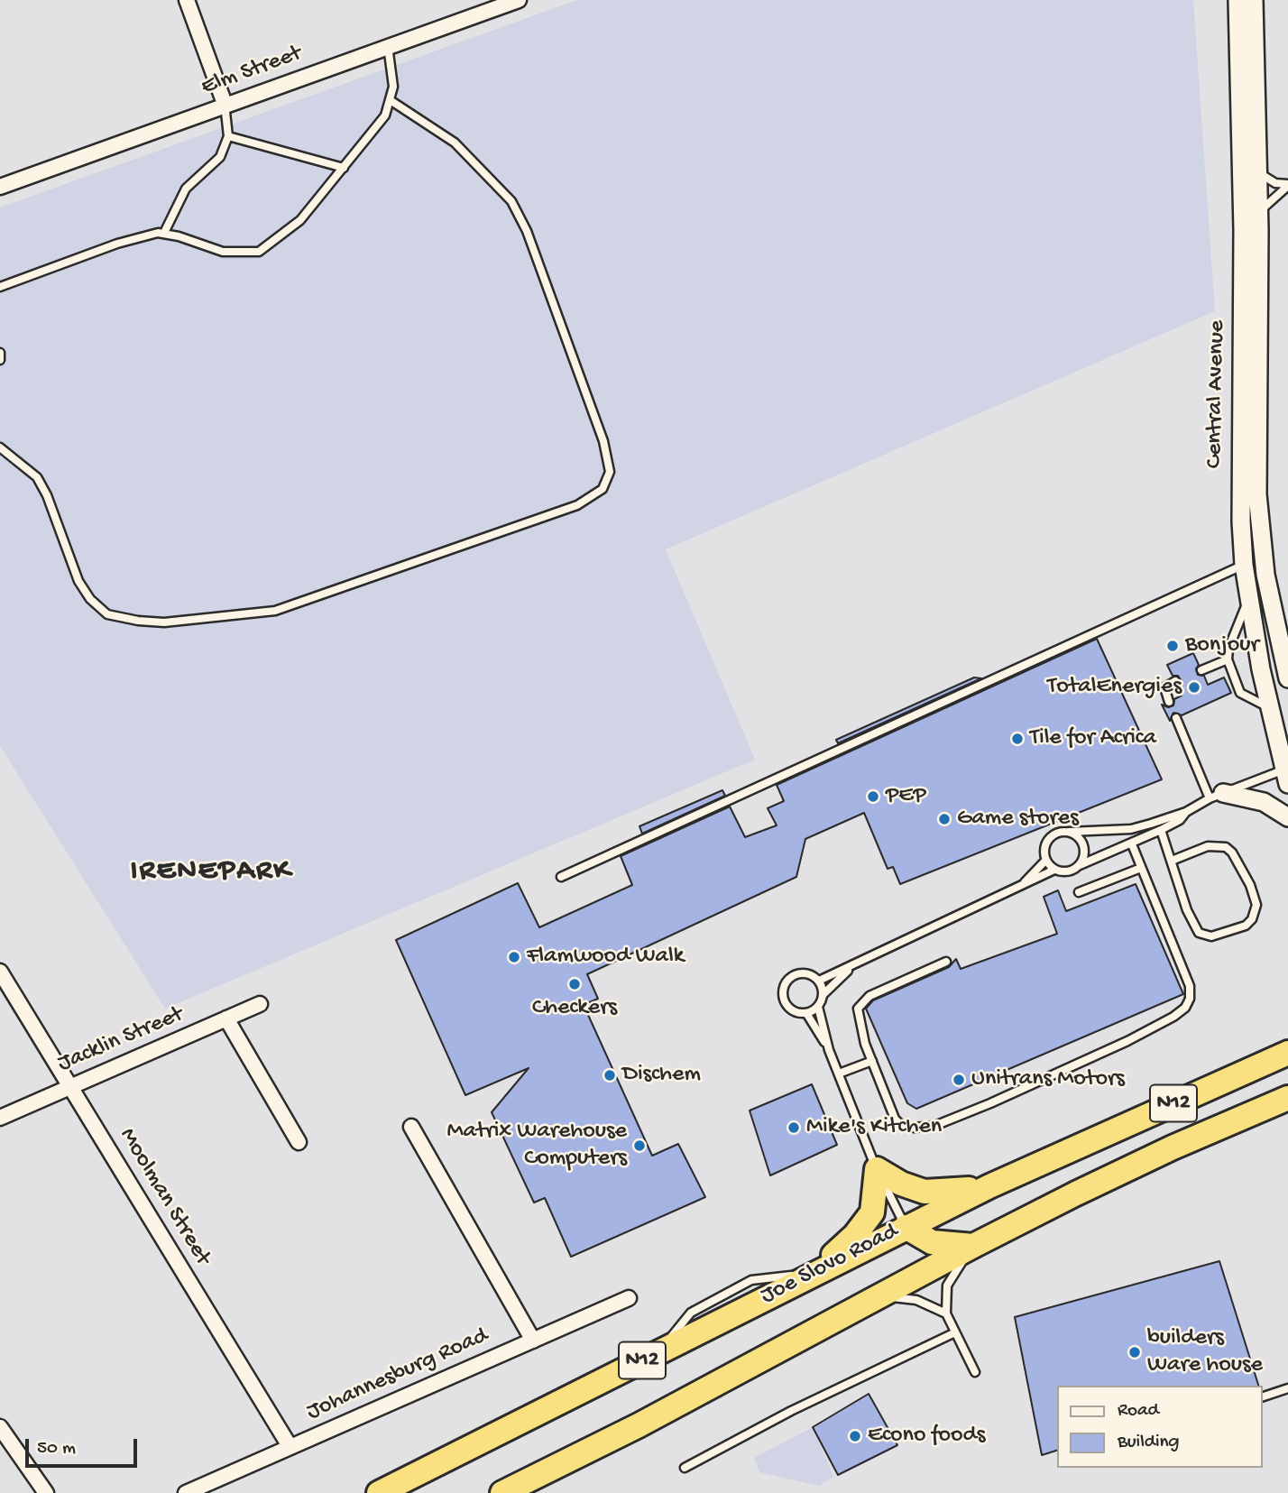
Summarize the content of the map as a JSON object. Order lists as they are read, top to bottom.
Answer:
{
  "streets": {
    "highway": ["N12", "Joe Slovo Road"],
    "street": [
      "Elm Street",
      "Central Avenue",
      "Jacklin Street",
      "Moolman Street",
      "Johannesburg Road"
    ]
  },
  "crossings": [
    ["Jacklin Street", "Moolman Street"],
    ["Moolman Street", "Johannesburg Road"]
  ],
  "districts": ["IRENEPARK"],
  "places": [
    "Bonjour",
    "TotalEnergies",
    "Tile for Acrica",
    "PEP",
    "Game stores",
    "Flamwood Walk",
    "Checkers",
    "Dischem",
    "Unitrans Motors",
    "Mike's Kitchen",
    "Matrix Warehouse Computers",
    "builders Ware house",
    "Econo foods"
  ],
  "legend": ["Road", "Building"],
  "scale_bar": "50 m"
}
